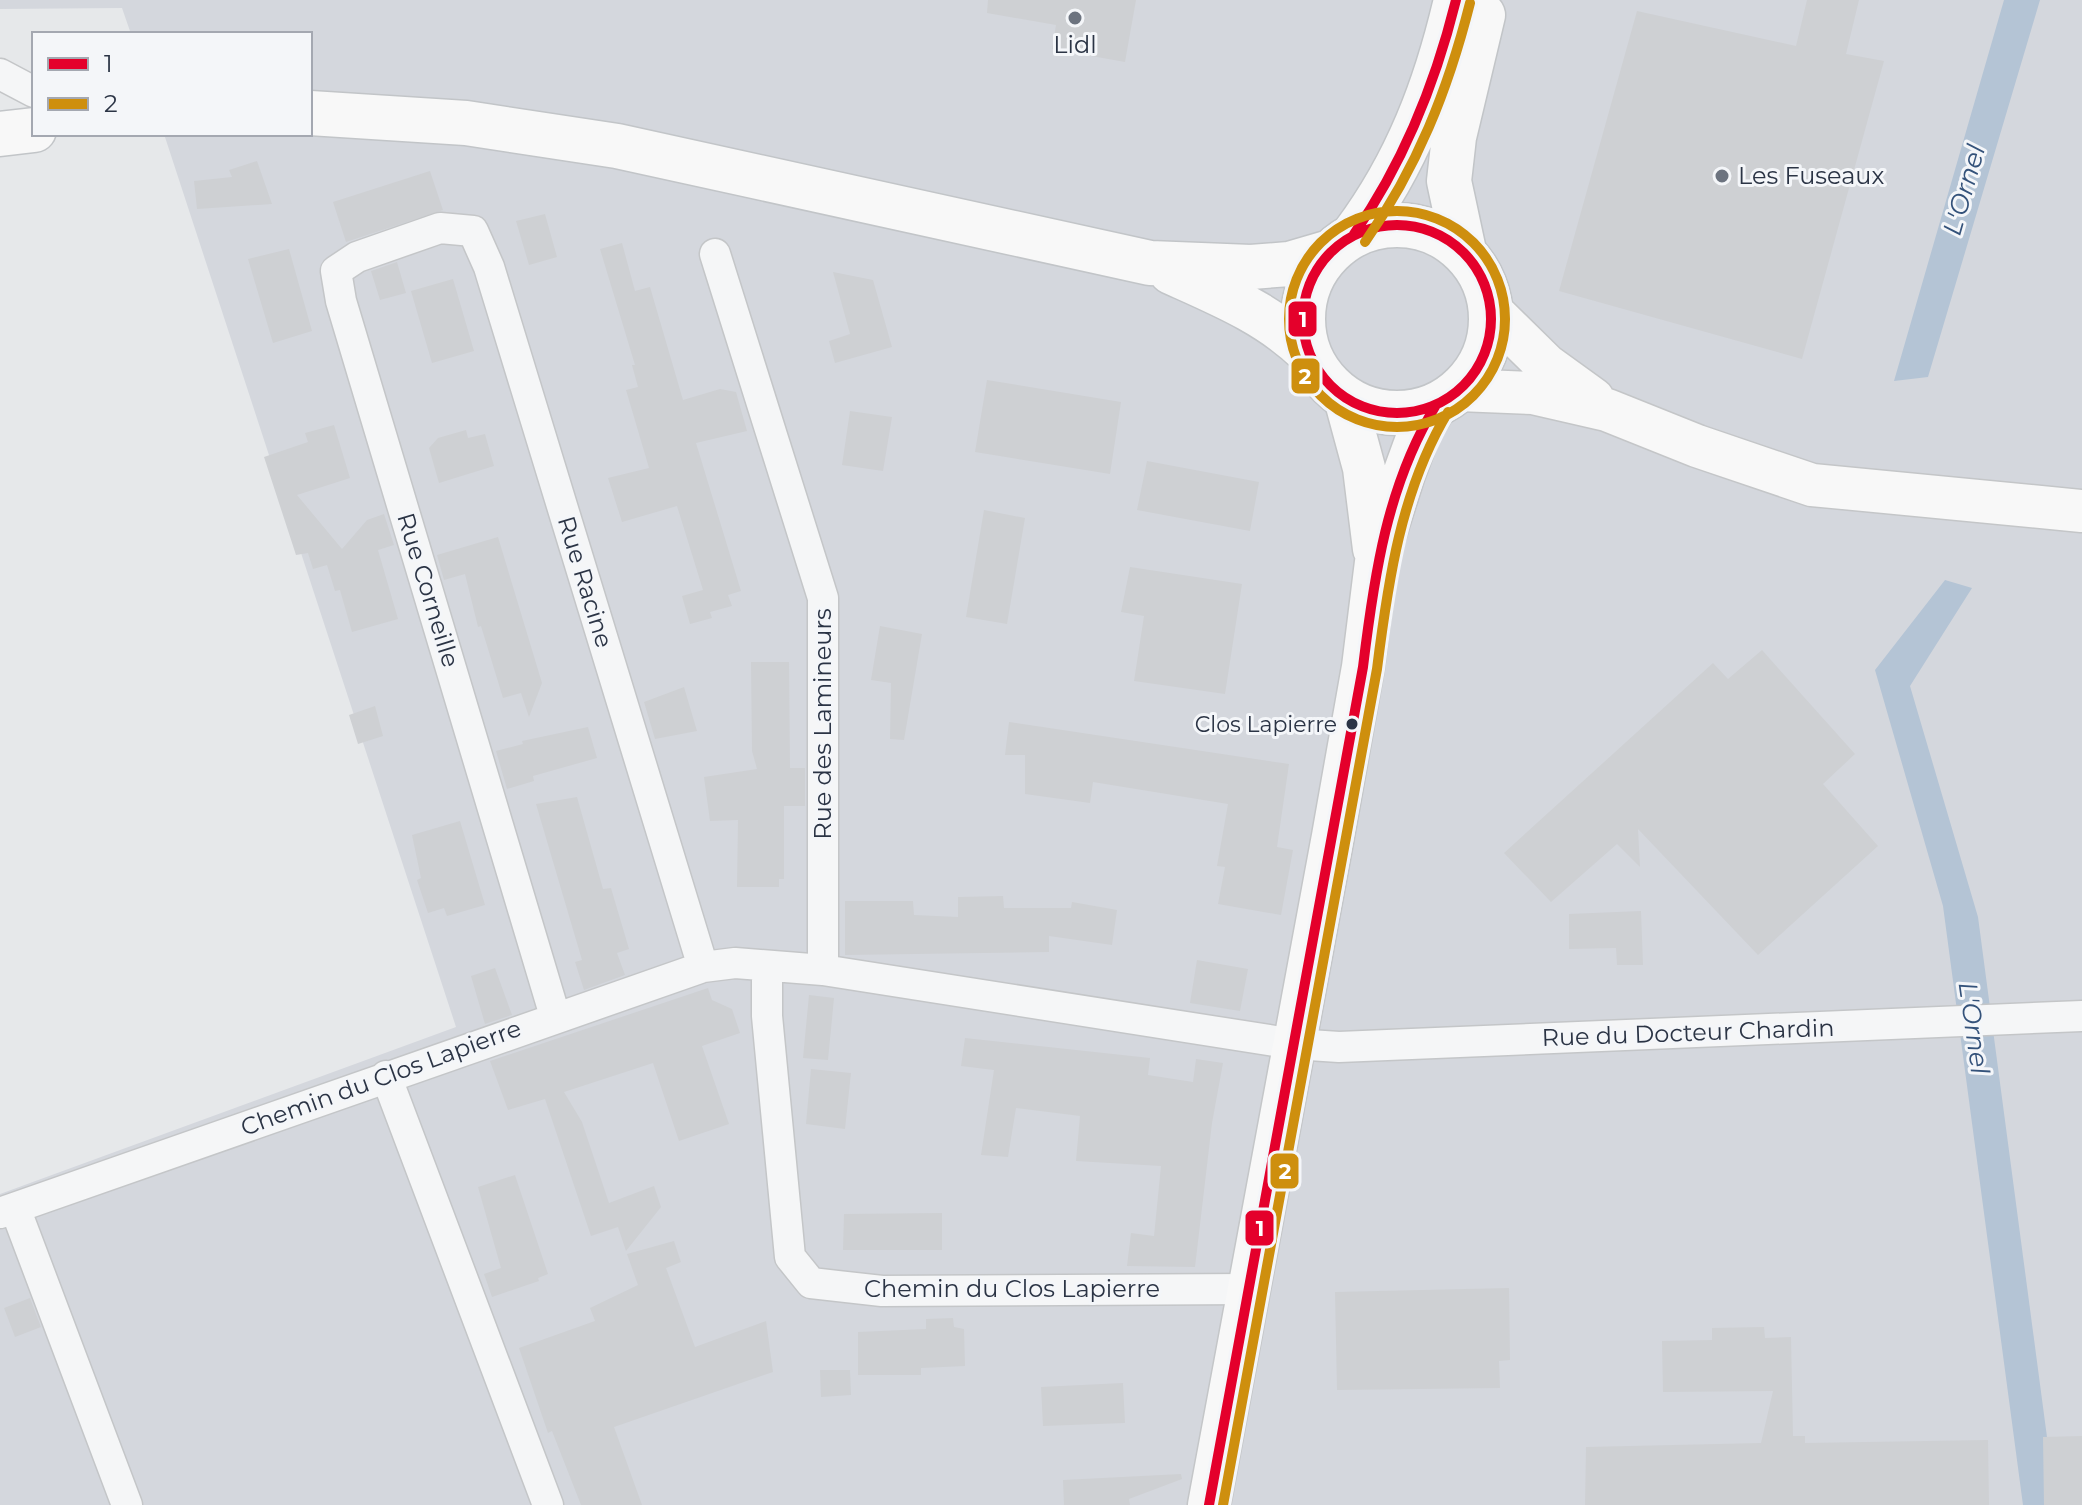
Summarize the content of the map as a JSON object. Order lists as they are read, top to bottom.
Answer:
{
  "streets": {
    "street": [
      "Rue Racine",
      "Rue Corneille",
      "Rue des Lamineurs",
      "Rue du Docteur Chardin",
      "Chemin du Clos Lapierre"
    ]
  },
  "crossings": [
    ["Rue Racine", "Rue Corneille"],
    ["Rue Racine", "Chemin du Clos Lapierre"],
    ["Rue Corneille", "Chemin du Clos Lapierre"],
    ["Rue des Lamineurs", "Chemin du Clos Lapierre"],
    ["Rue du Docteur Chardin", "Chemin du Clos Lapierre"]
  ],
  "water": ["L'Ornel"],
  "places": ["Lidl", "Les Fuseaux", "Clos Lapierre"],
  "lines": ["transit line 1", "transit line 2"],
  "legend": ["1", "2"]
}
